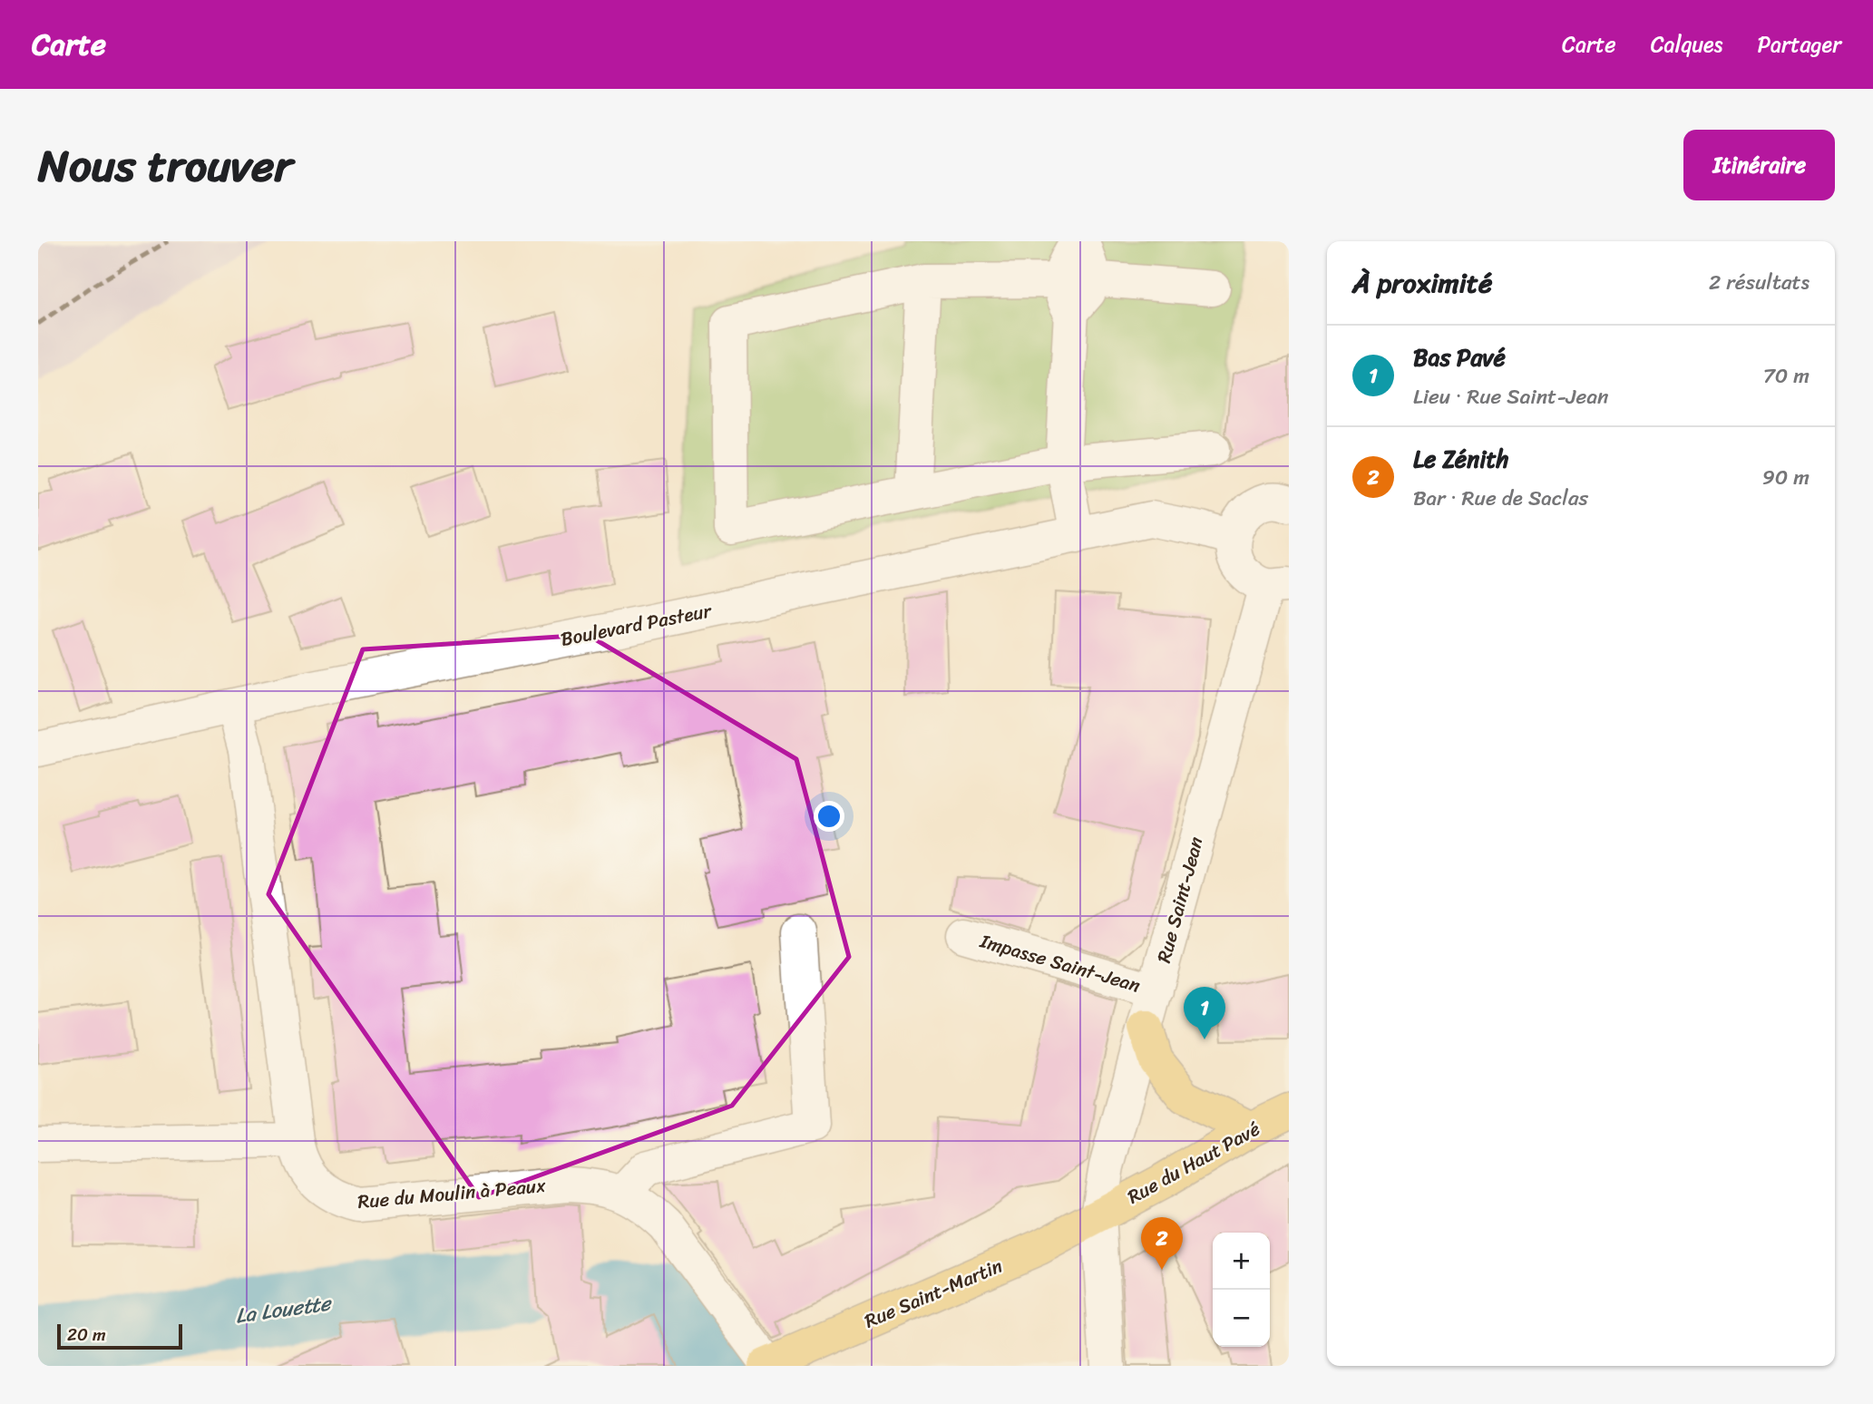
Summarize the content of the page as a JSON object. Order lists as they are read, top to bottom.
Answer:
{
  "streets": {
    "main road": ["Rue du Haut Pavé", "Rue Saint-Martin"],
    "street": [
      "Boulevard Pasteur",
      "Rue Saint-Jean",
      "Impasse Saint-Jean",
      "Rue du Moulin à Peaux"
    ]
  },
  "crossings": [
    ["Boulevard Pasteur", "Rue du Moulin à Peaux"],
    ["Rue Saint-Jean", "Impasse Saint-Jean"],
    ["Rue Saint-Jean", "Rue du Haut Pavé"],
    ["Rue Saint-Jean", "Rue Saint-Martin"],
    ["Rue du Haut Pavé", "Rue Saint-Martin"],
    ["Rue du Moulin à Peaux", "Rue Saint-Martin"]
  ],
  "water": ["La Louette"],
  "scale_bar": "20 m",
  "page": {
    "header": "Carte",
    "nav": ["Carte", "Calques", "Partager"],
    "title": "Nous trouver",
    "buttons": "Itinéraire",
    "heading": ["À proximité", "2 résultats"],
    "list": [
      {
        "mark": "1",
        "name": "Bas Pavé",
        "note": "Lieu · Rue Saint-Jean",
        "value": "70 m"
      },
      {
        "mark": "2",
        "name": "Le Zénith",
        "note": "Bar · Rue de Saclas",
        "value": "90 m"
      }
    ],
    "pins": ["1", "2"],
    "map_buttons": ["+", "−"],
    "scale": "20 m"
  }
}
